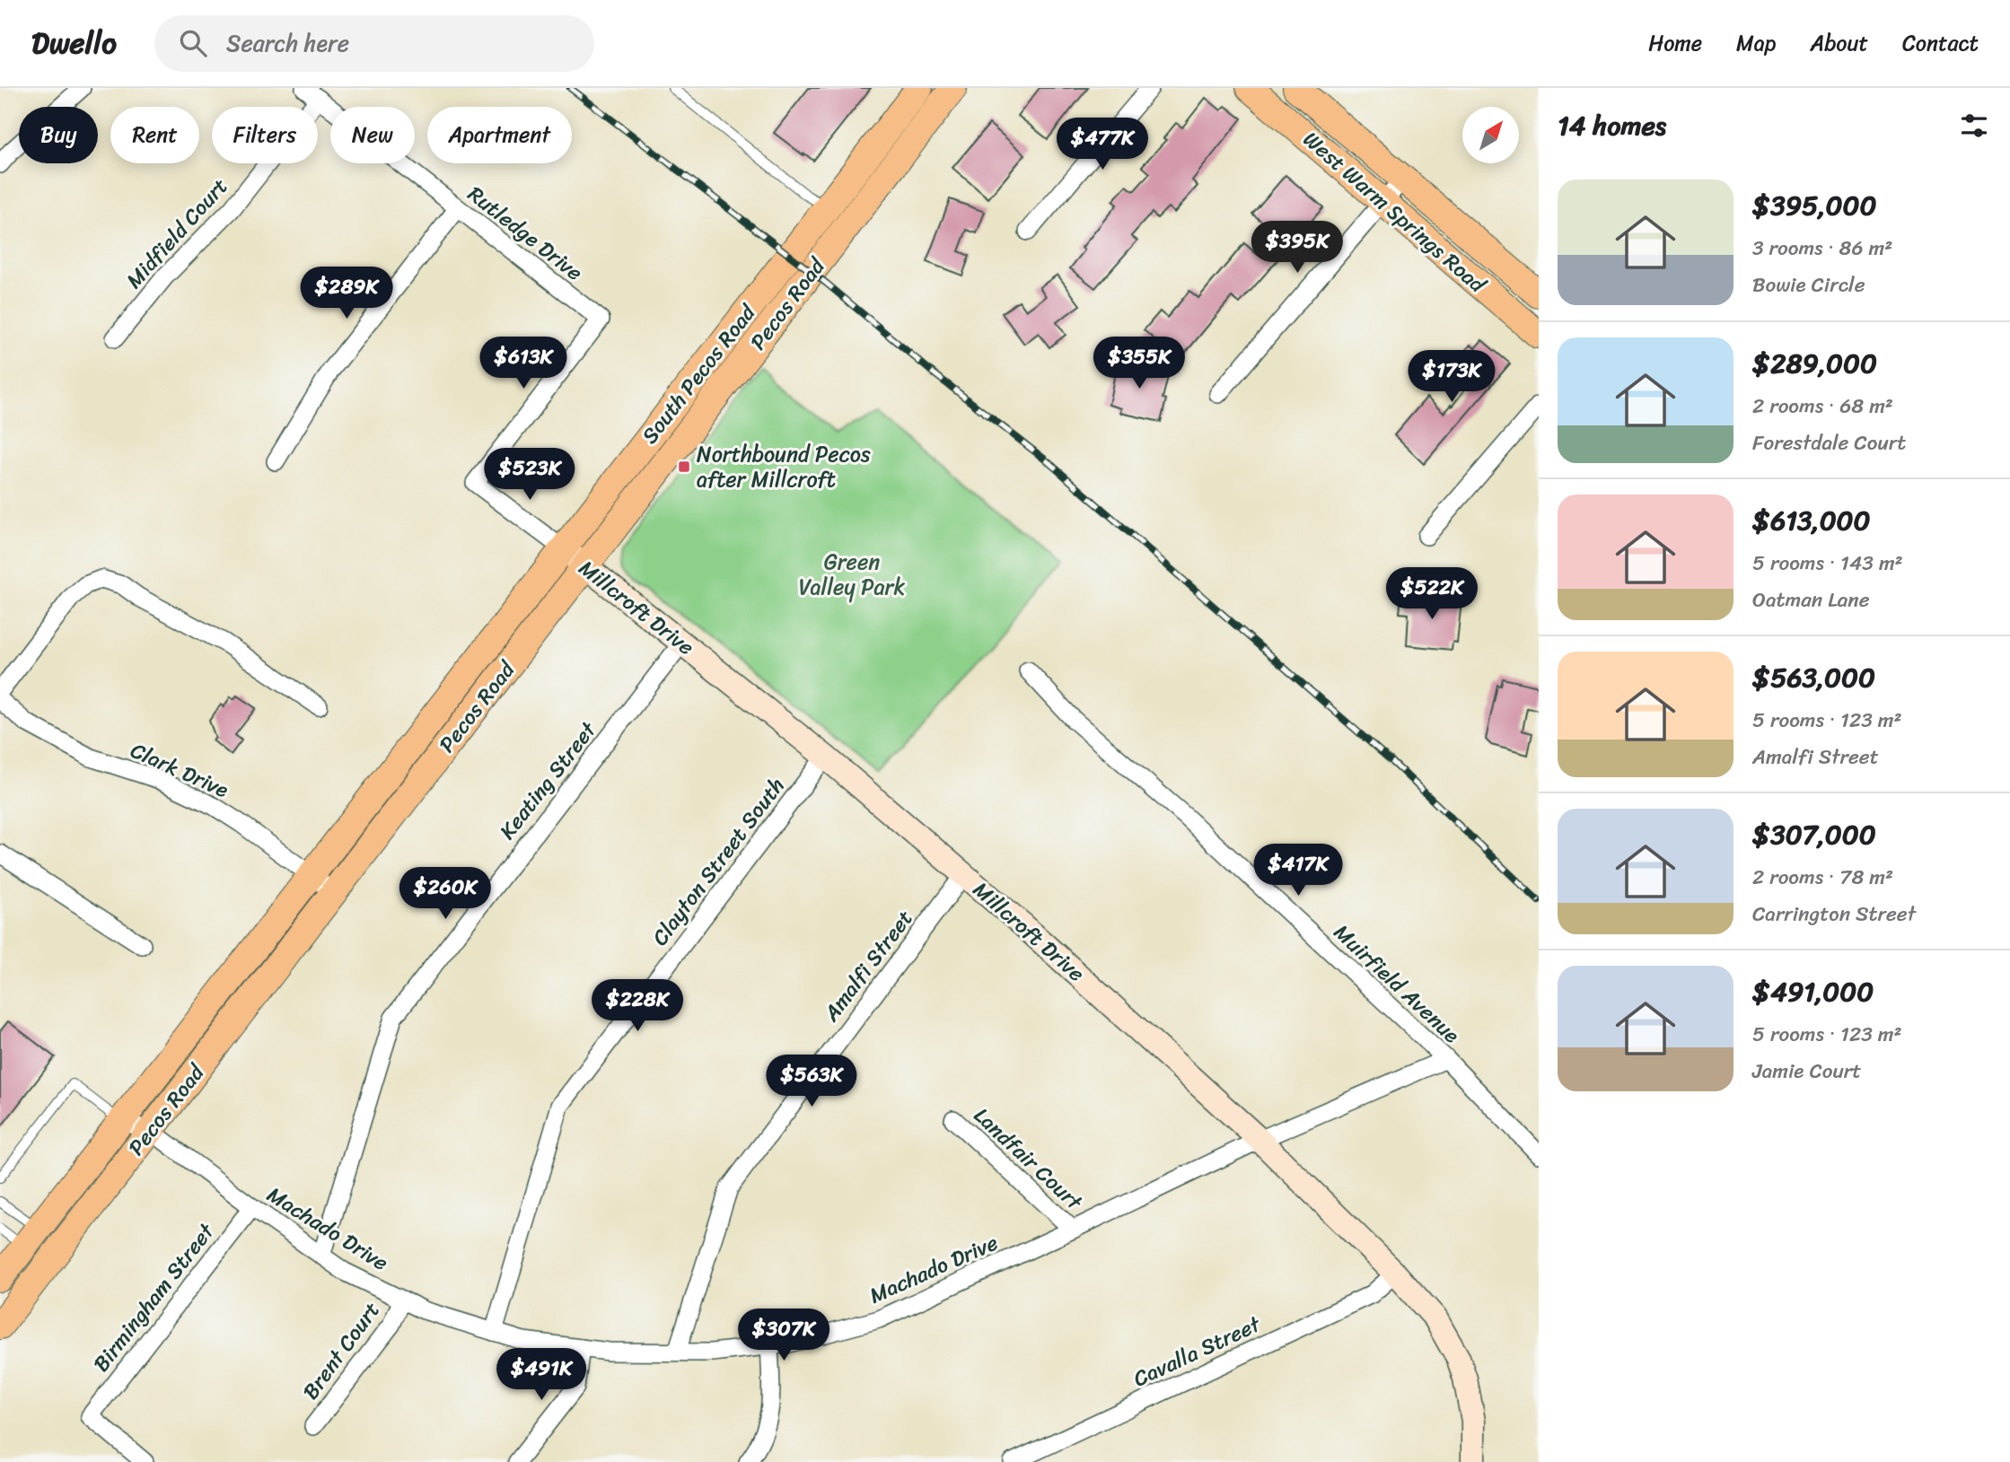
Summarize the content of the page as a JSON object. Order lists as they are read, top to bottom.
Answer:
{
  "streets": {
    "main road": ["West Warm Springs Road", "Pecos Road", "South Pecos Road"],
    "street": [
      "Midfield Court",
      "Rutledge Drive",
      "Millcroft Drive",
      "Clark Drive",
      "Keating Street",
      "Clayton Street South",
      "Amalfi Street",
      "Muirfield Avenue",
      "Landfair Court",
      "Machado Drive",
      "Birmingham Street",
      "Brent Court",
      "Cavalla Street"
    ]
  },
  "crossings": [
    ["Midfield Court", "Rutledge Drive"],
    ["Rutledge Drive", "Millcroft Drive"],
    ["Pecos Road", "South Pecos Road"],
    ["Pecos Road", "Millcroft Drive"],
    ["Pecos Road", "Clark Drive"],
    ["Pecos Road", "Machado Drive"],
    ["South Pecos Road", "Millcroft Drive"],
    ["Millcroft Drive", "Keating Street"],
    ["Millcroft Drive", "Clayton Street South"],
    ["Millcroft Drive", "Amalfi Street"],
    ["Millcroft Drive", "Machado Drive"],
    ["Millcroft Drive", "Cavalla Street"],
    ["Keating Street", "Machado Drive"],
    ["Clayton Street South", "Machado Drive"],
    ["Amalfi Street", "Machado Drive"],
    ["Muirfield Avenue", "Machado Drive"],
    ["Landfair Court", "Machado Drive"],
    ["Machado Drive", "Birmingham Street"],
    ["Machado Drive", "Brent Court"]
  ],
  "parks": ["Green Valley Park"],
  "places": {
    "transit": ["Northbound Pecos after Millcroft"]
  },
  "north": "top right",
  "page": {
    "header": "Dwello",
    "search": "Search here",
    "nav": [
      "Home",
      "Map",
      "About",
      "Contact"
    ],
    "heading": "14 homes",
    "chip": [
      "Buy",
      "Rent",
      "Filters",
      "New",
      "Apartment"
    ],
    "price": [
      "$477K",
      "$395K",
      "$289K",
      "$613K",
      "$355K",
      "$173K",
      "$523K",
      "$522K",
      "$417K",
      "$260K",
      "$228K",
      "$563K",
      "$307K",
      "$491K"
    ],
    "list": [
      {
        "name": "$395,000",
        "note": "3 rooms · 86 m² · Bowie Circle"
      },
      {
        "name": "$289,000",
        "note": "2 rooms · 68 m² · Forestdale Court"
      },
      {
        "name": "$613,000",
        "note": "5 rooms · 143 m² · Oatman Lane"
      },
      {
        "name": "$563,000",
        "note": "5 rooms · 123 m² · Amalfi Street"
      },
      {
        "name": "$307,000",
        "note": "2 rooms · 78 m² · Carrington Street"
      },
      {
        "name": "$491,000",
        "note": "5 rooms · 123 m² · Jamie Court"
      }
    ]
  }
}
